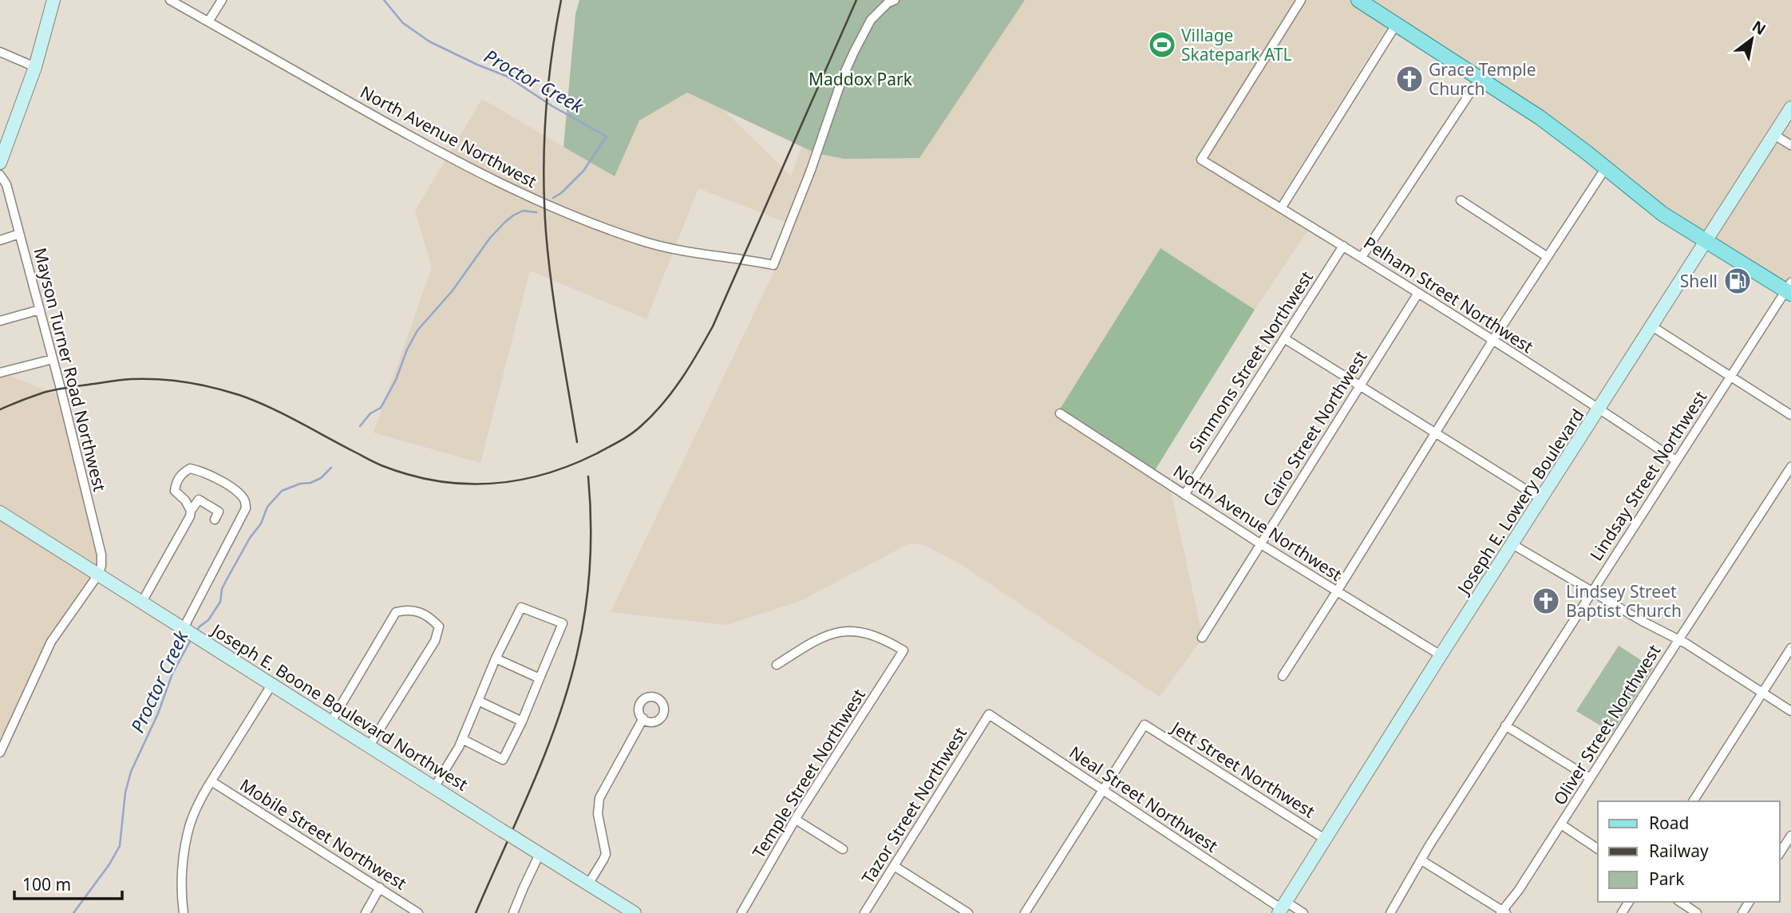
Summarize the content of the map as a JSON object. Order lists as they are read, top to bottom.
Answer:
{
  "streets": {
    "main road": ["Joseph E. Lowery Boulevard", "Joseph E. Boone Boulevard Northwest"],
    "street": [
      "North Avenue Northwest",
      "Pelham Street Northwest",
      "Simmons Street Northwest",
      "Mayson Turner Road Northwest",
      "Cairo Street Northwest",
      "Lindsay Street Northwest",
      "Oliver Street Northwest",
      "Jett Street Northwest",
      "Temple Street Northwest",
      "Neal Street Northwest",
      "Tazor Street Northwest",
      "Mobile Street Northwest"
    ]
  },
  "crossings": [
    ["North Avenue Northwest", "Simmons Street Northwest"],
    ["North Avenue Northwest", "Cairo Street Northwest"],
    ["North Avenue Northwest", "Joseph E. Lowery Boulevard"],
    ["Pelham Street Northwest", "Simmons Street Northwest"],
    ["Pelham Street Northwest", "Cairo Street Northwest"],
    ["Pelham Street Northwest", "Lindsay Street Northwest"],
    ["Pelham Street Northwest", "Joseph E. Lowery Boulevard"],
    ["Mayson Turner Road Northwest", "Joseph E. Boone Boulevard Northwest"],
    ["Joseph E. Lowery Boulevard", "Jett Street Northwest"],
    ["Joseph E. Lowery Boulevard", "Neal Street Northwest"],
    ["Jett Street Northwest", "Neal Street Northwest"],
    ["Neal Street Northwest", "Tazor Street Northwest"]
  ],
  "water": ["Proctor Creek"],
  "parks": ["Maddox Park"],
  "places": {
    "sports": ["Village Skatepark ATL"],
    "church": ["Grace Temple Church", "Lindsey Street Baptist Church"],
    "fuel station": ["Shell"]
  },
  "legend": ["Road", "Railway", "Park"],
  "scale_bar": "100 m",
  "north": "top right"
}
